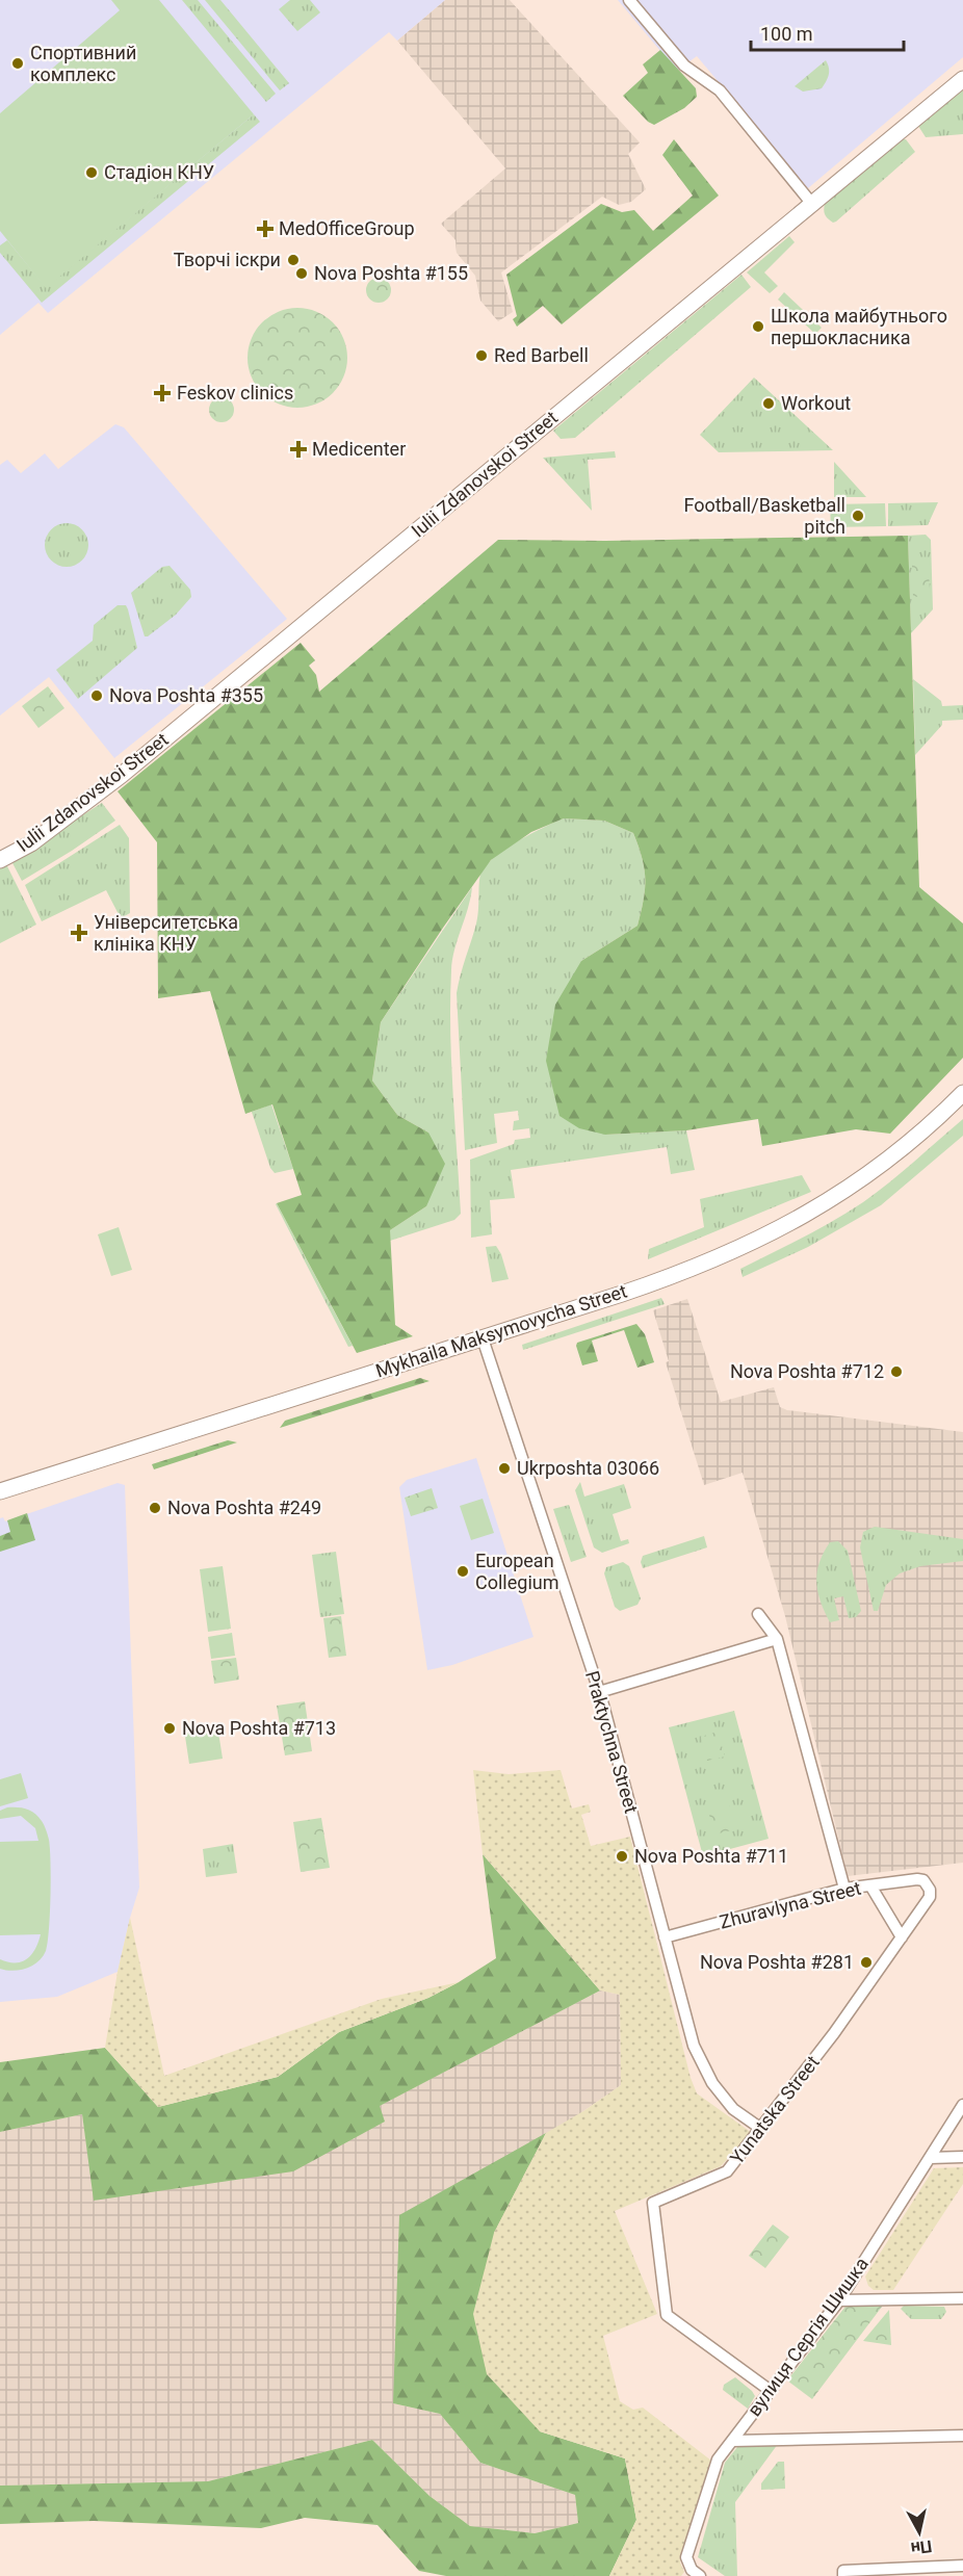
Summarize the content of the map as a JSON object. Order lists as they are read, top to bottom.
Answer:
{
  "streets": {
    "street": [
      "Iulii Zdanovskoi Street",
      "Mykhaila Maksymovycha Street",
      "Praktychna Street",
      "Zhuravlyna Street",
      "Yunatska Street",
      "вулиця Сергія Шишка"
    ]
  },
  "crossings": [
    ["Mykhaila Maksymovycha Street", "Praktychna Street"],
    ["Praktychna Street", "Zhuravlyna Street"],
    ["Praktychna Street", "Yunatska Street"],
    ["Zhuravlyna Street", "Yunatska Street"],
    ["Yunatska Street", "вулиця Сергія Шишка"]
  ],
  "places": {
    "other": [
      "Спортивний комплекс",
      "Стадіон КНУ",
      "Творчі іскри",
      "Nova Poshta #155",
      "Школа майбутнього першокласника",
      "Red Barbell",
      "Workout",
      "Football/Basketball pitch",
      "Nova Poshta #355",
      "Nova Poshta #712",
      "Ukrposhta 03066",
      "Nova Poshta #249",
      "European Collegium",
      "Nova Poshta #713",
      "Nova Poshta #711",
      "Nova Poshta #281"
    ],
    "health": [
      "MedOfficeGroup",
      "Feskov clinics",
      "Medicenter",
      "Університетська клініка КНУ"
    ]
  },
  "scale_bar": "100 m",
  "north": "bottom"
}
